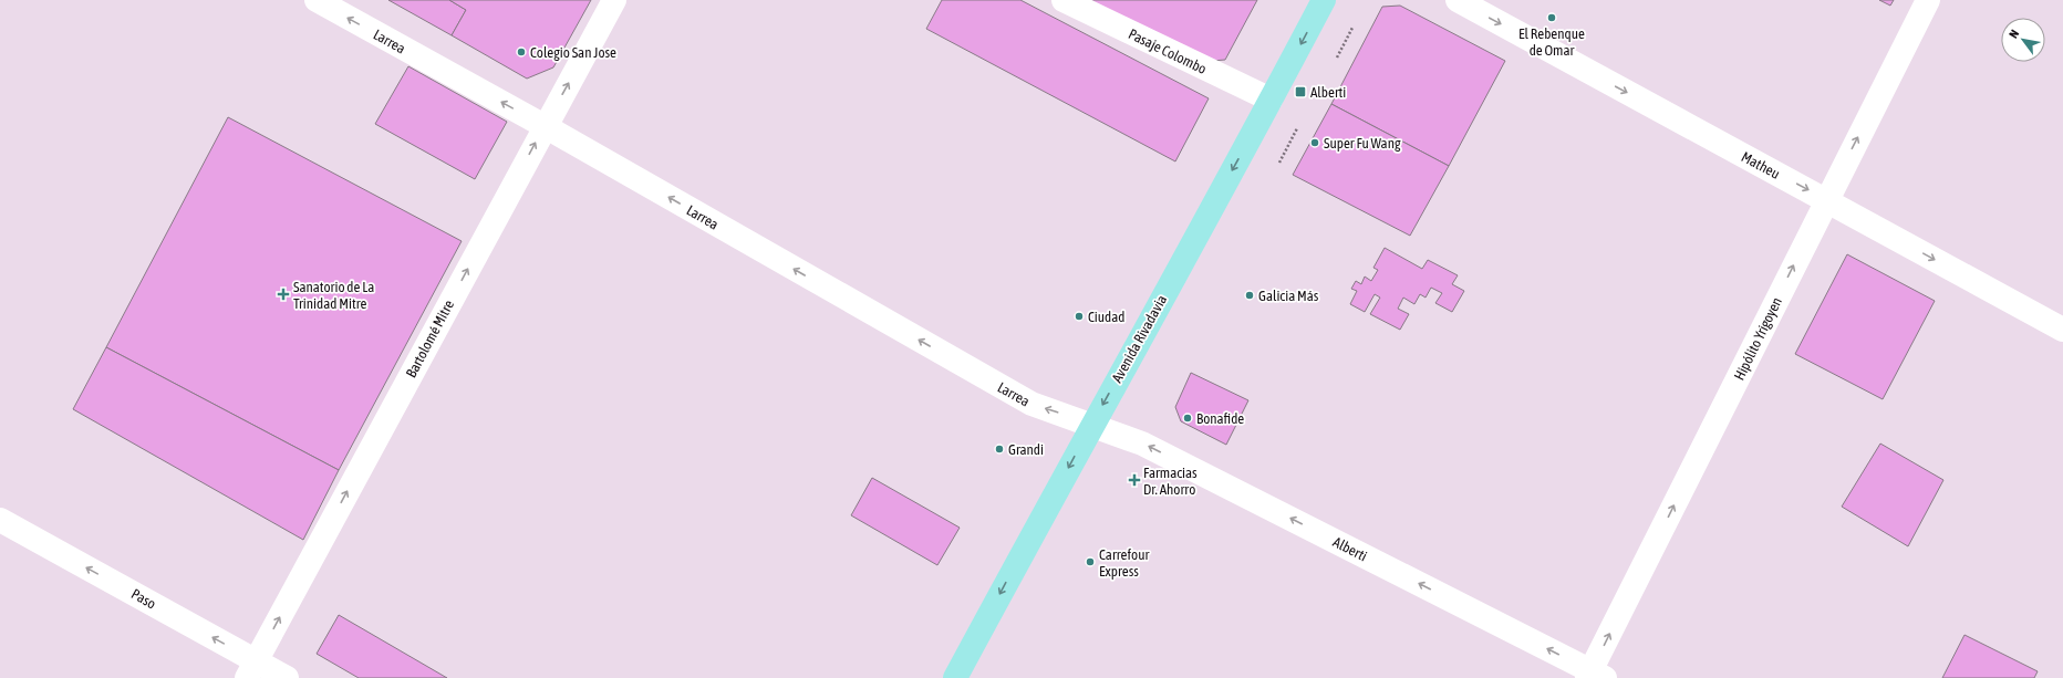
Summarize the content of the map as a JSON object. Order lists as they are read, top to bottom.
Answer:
{
  "streets": {
    "main road": ["Avenida Rivadavia"],
    "street": [
      "Larrea",
      "Pasaje Colombo",
      "Matheu",
      "Bartolomé Mitre",
      "Hipólito Yrigoyen",
      "Alberti",
      "Paso"
    ]
  },
  "crossings": [
    ["Larrea", "Bartolomé Mitre"],
    ["Larrea", "Avenida Rivadavia"],
    ["Larrea", "Alberti"],
    ["Pasaje Colombo", "Avenida Rivadavia"],
    ["Matheu", "Hipólito Yrigoyen"],
    ["Bartolomé Mitre", "Paso"],
    ["Avenida Rivadavia", "Alberti"],
    ["Hipólito Yrigoyen", "Alberti"]
  ],
  "one_way": [
    "Larrea",
    "Matheu",
    "Bartolomé Mitre",
    "Avenida Rivadavia",
    "Hipólito Yrigoyen",
    "Alberti",
    "Paso"
  ],
  "places": {
    "other": [
      "El Rebenque de Omar",
      "Colegio San Jose",
      "Super Fu Wang",
      "Galicia Más",
      "Ciudad",
      "Bonafide",
      "Grandi",
      "Carrefour Express"
    ],
    "transit": ["Alberti"],
    "health": ["Sanatorio de La Trinidad Mitre", "Farmacias Dr. Ahorro"]
  },
  "north": "top left"
}
